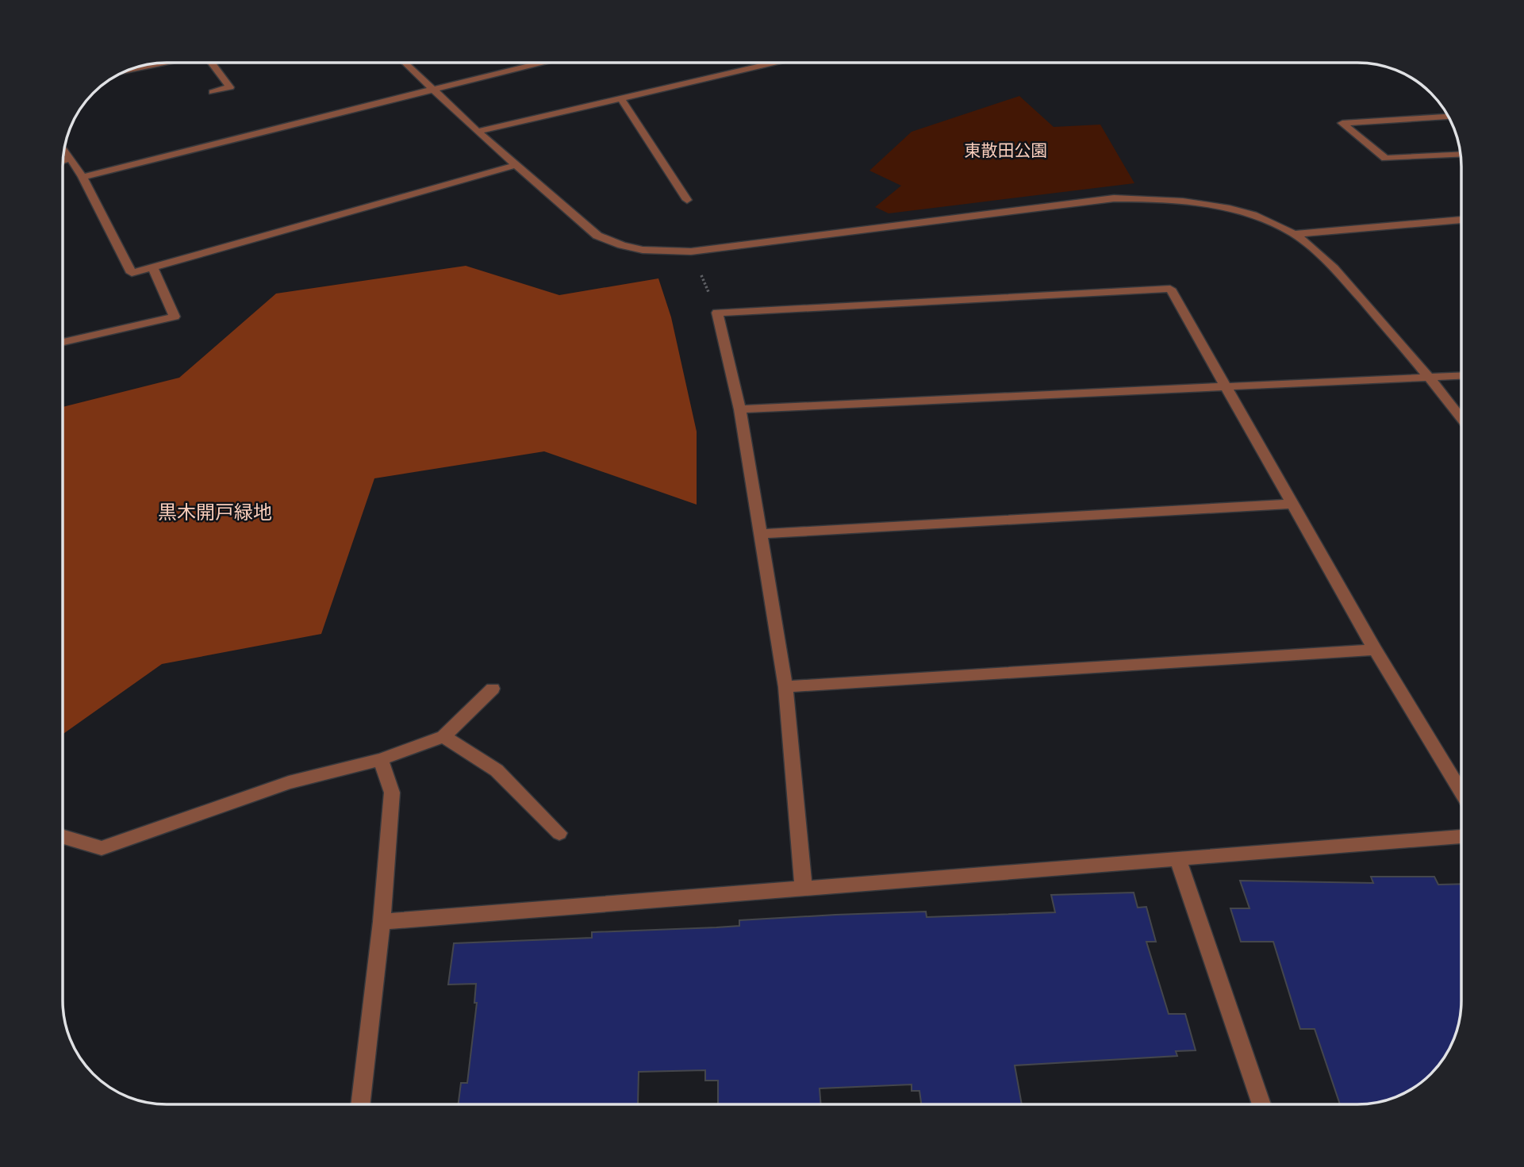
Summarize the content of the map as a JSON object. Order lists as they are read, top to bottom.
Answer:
{
  "parks": ["東散田公園", "黒木開戸緑地"]
}
